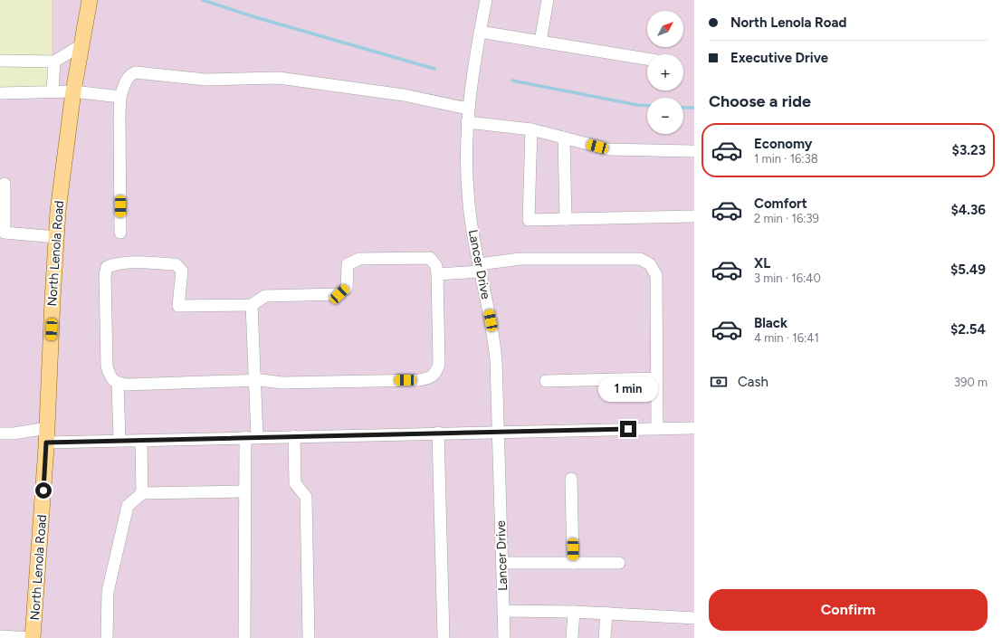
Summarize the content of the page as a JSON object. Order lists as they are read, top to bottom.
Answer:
{
  "streets": {
    "main road": ["North Lenola Road"],
    "street": ["Lancer Drive"]
  },
  "north": "top right",
  "page": {
    "banner": ["North Lenola Road", "Executive Drive"],
    "map_buttons": ["+", "−"],
    "heading": "Choose a ride",
    "list": [
      {
        "name": "Economy",
        "note": "1 min · 16:38",
        "value": "$3.23"
      },
      {
        "name": "Comfort",
        "note": "2 min · 16:39",
        "value": "$4.36"
      },
      {
        "name": "XL",
        "note": "3 min · 16:40",
        "value": "$5.49"
      },
      {
        "name": "Black",
        "note": "4 min · 16:41",
        "value": "$2.54"
      }
    ],
    "pay": ["Cash", "390 m"],
    "bubble": "1 min",
    "buttons": "Confirm"
  }
}
